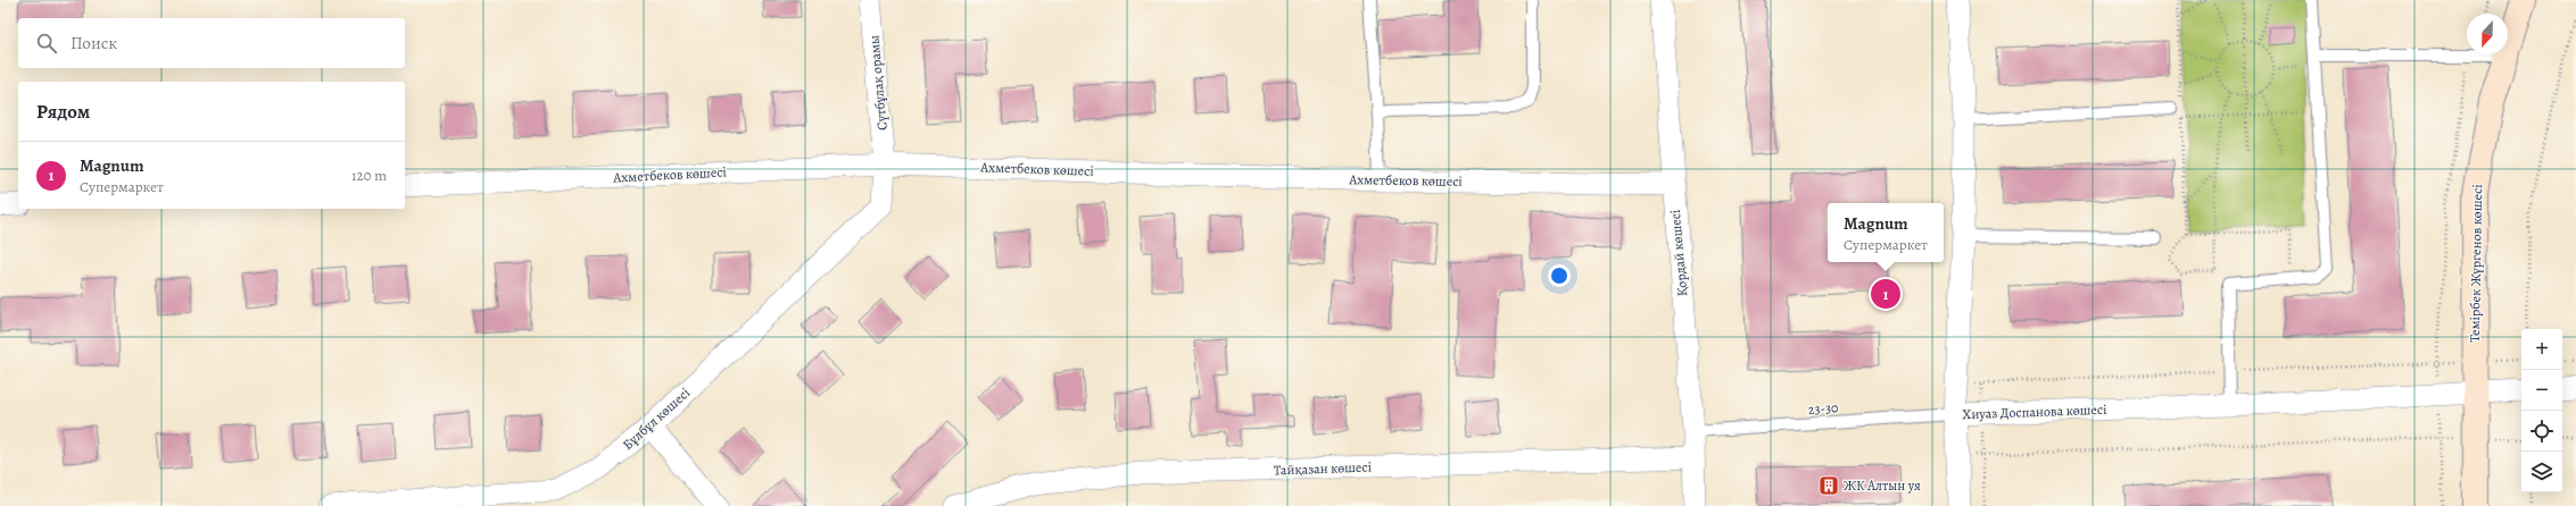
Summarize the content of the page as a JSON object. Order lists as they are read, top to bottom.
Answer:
{
  "streets": {
    "street": [
      "Cүтбұлақ орамы",
      "Ахметбеков көшесі",
      "Қордай көшесі",
      "Темірбек Жүргенов көшесі",
      "Хиуаз Доспанова көшесі",
      "Бұлбұл көшесі",
      "Тайқазан көшесі"
    ],
    "lane": ["23-30"]
  },
  "crossings": [
    ["Cүтбұлақ орамы", "Ахметбеков көшесі"],
    ["Cүтбұлақ орамы", "Бұлбұл көшесі"],
    ["Ахметбеков көшесі", "Қордай көшесі"],
    ["Ахметбеков көшесі", "Бұлбұл көшесі"],
    ["Қордай көшесі", "23-30"],
    ["Қордай көшесі", "Тайқазан көшесі"],
    ["Темірбек Жүргенов көшесі", "Хиуаз Доспанова көшесі"],
    ["23-30", "Хиуаз Доспанова көшесі"]
  ],
  "places": {
    "building": ["ЖК Алтын уя"]
  },
  "north": "bottom",
  "page": {
    "search": "Поиск",
    "heading": "Рядом",
    "list": [
      {
        "mark": "1",
        "name": "Magnum",
        "note": "Супермаркет",
        "value": "120 m"
      }
    ],
    "popup": ["Magnum", "Супермаркет"],
    "pins": "1",
    "map_buttons": ["+", "−"]
  }
}
